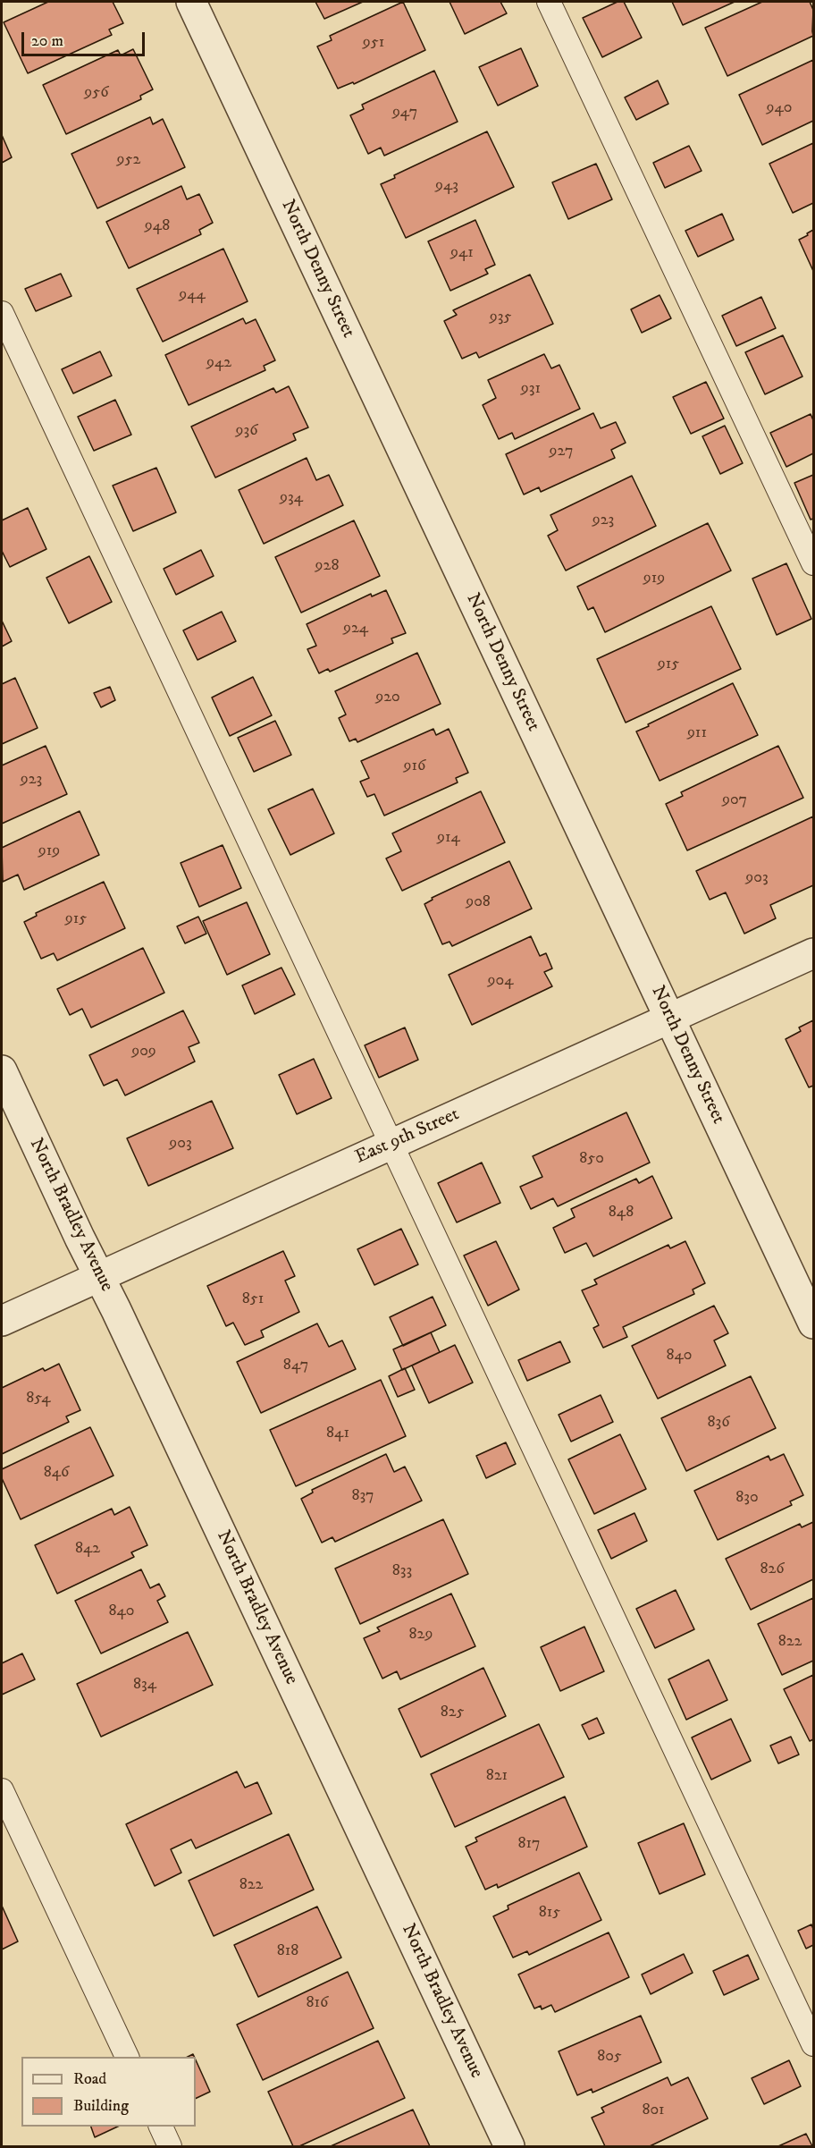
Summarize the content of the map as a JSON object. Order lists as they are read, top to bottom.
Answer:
{
  "streets": {
    "street": ["North Denny Street", "East 9th Street", "North Bradley Avenue"]
  },
  "crossings": [
    ["North Denny Street", "East 9th Street"],
    ["East 9th Street", "North Bradley Avenue"]
  ],
  "house_numbers": [
    "951",
    "956",
    "940",
    "947",
    "952",
    "943",
    "948",
    "941",
    "944",
    "935",
    "942",
    "931",
    "936",
    "927",
    "934",
    "923",
    "928",
    "919",
    "924",
    "915",
    "920",
    "911",
    "916",
    "923",
    "907",
    "914",
    "919",
    "903",
    "908",
    "915",
    "904",
    "909",
    "903",
    "850",
    "848",
    "851",
    "840",
    "847",
    "854",
    "836",
    "841",
    "846",
    "837",
    "830",
    "842",
    "826",
    "833",
    "840",
    "829",
    "822",
    "834",
    "825",
    "821",
    "817",
    "822",
    "815",
    "818",
    "816",
    "805",
    "801"
  ],
  "legend": ["Road", "Building"],
  "scale_bar": "20 m"
}
